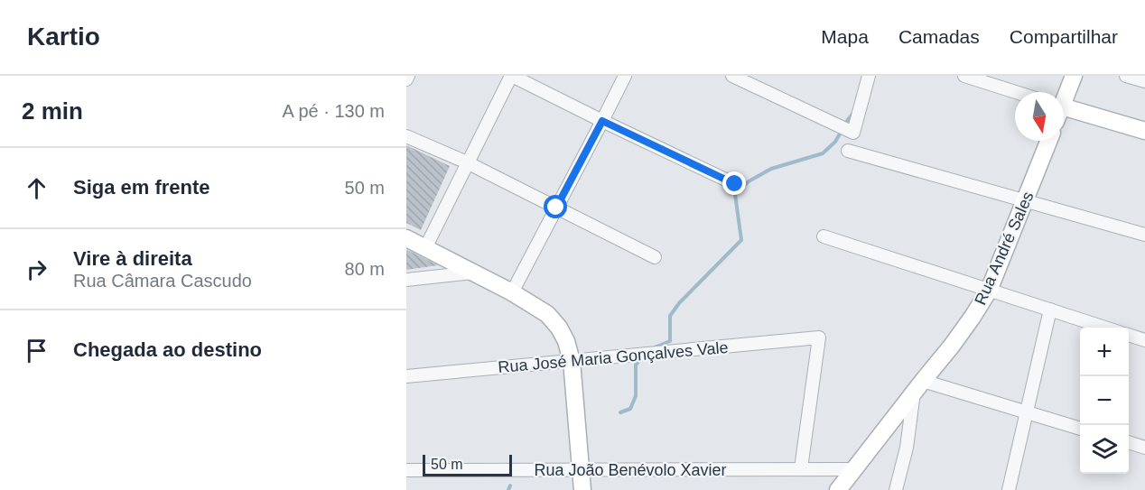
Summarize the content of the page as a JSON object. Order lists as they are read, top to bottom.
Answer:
{
  "streets": {
    "street": ["Rua André Sales", "Rua José Maria Gonçalves Vale", "Rua João Benévolo Xavier"]
  },
  "crossings": [
    ["Rua André Sales", "Rua João Benévolo Xavier"],
    ["Rua José Maria Gonçalves Vale", "Rua João Benévolo Xavier"]
  ],
  "scale_bar": "50 m",
  "north": "bottom",
  "page": {
    "header": "Kartio",
    "nav": ["Mapa", "Camadas", "Compartilhar"],
    "heading": ["2 min", "A pé · 130 m"],
    "list": [
      ["Siga em frente", "50 m"],
      ["Vire à direita", "Rua Câmara Cascudo", "80 m"],
      "Chegada ao destino"
    ],
    "map_buttons": ["+", "−"],
    "scale": "50 m"
  }
}
